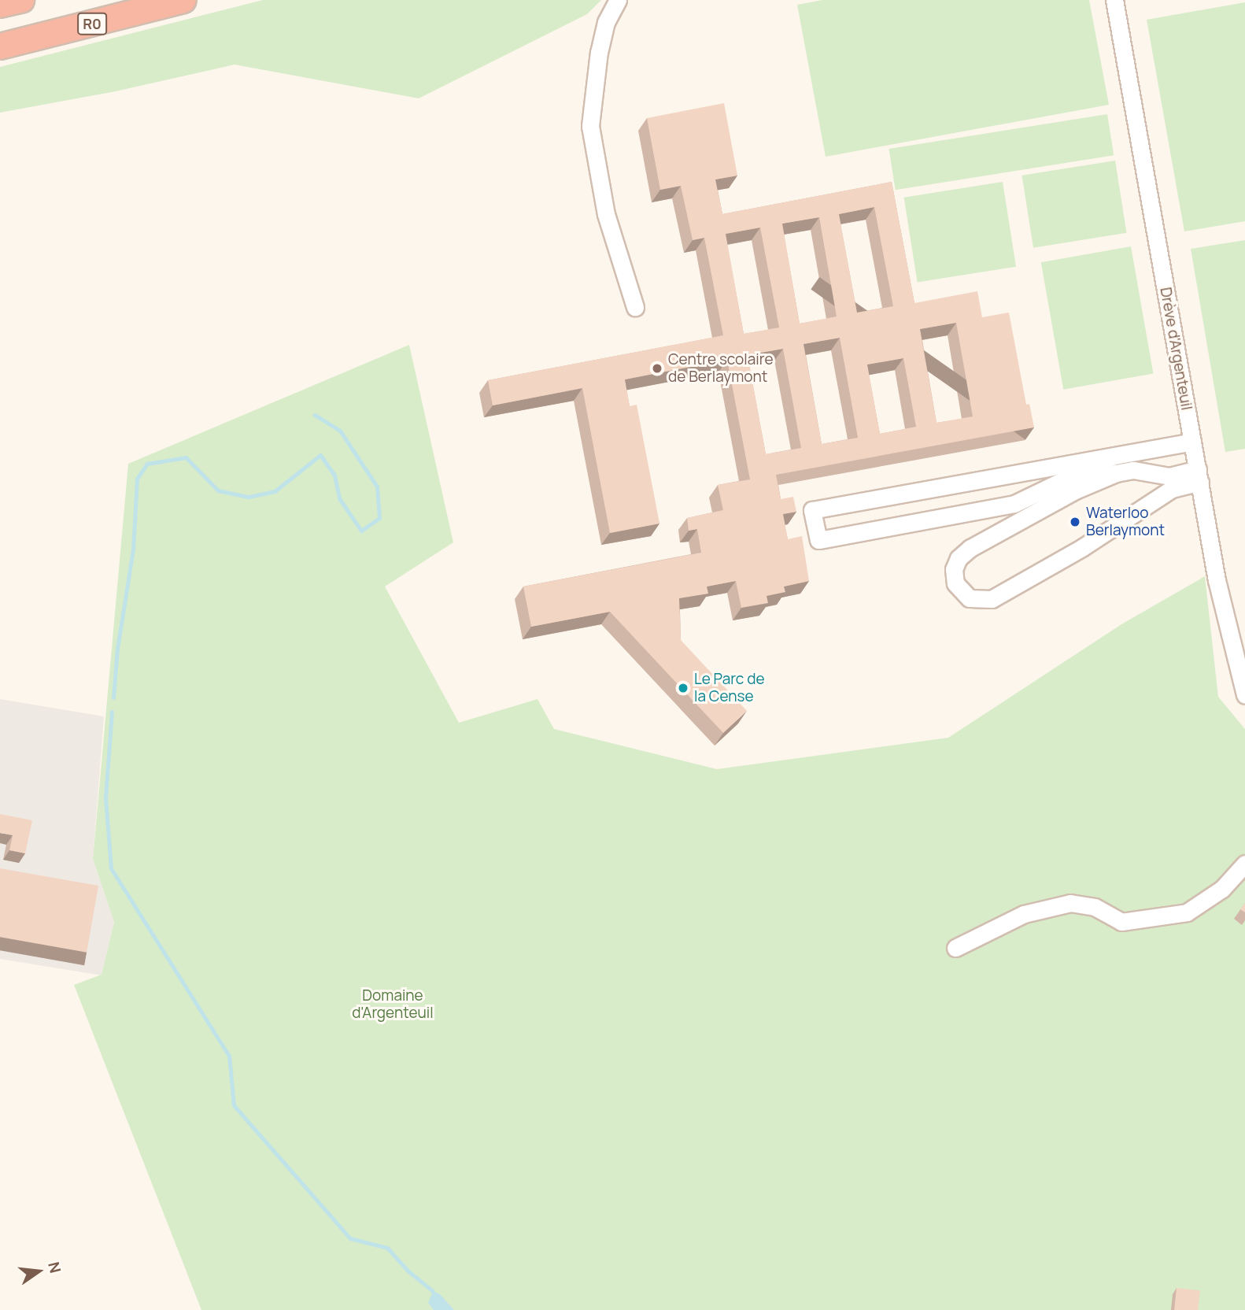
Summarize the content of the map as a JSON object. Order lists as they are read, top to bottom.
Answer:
{
  "streets": {
    "highway": ["R0"],
    "street": ["Drève d'Argenteuil"]
  },
  "parks": ["Domaine d'Argenteuil"],
  "places": ["Centre scolaire de Berlaymont", "Waterloo Berlaymont", "Le Parc de la Cense"],
  "north": "right"
}
